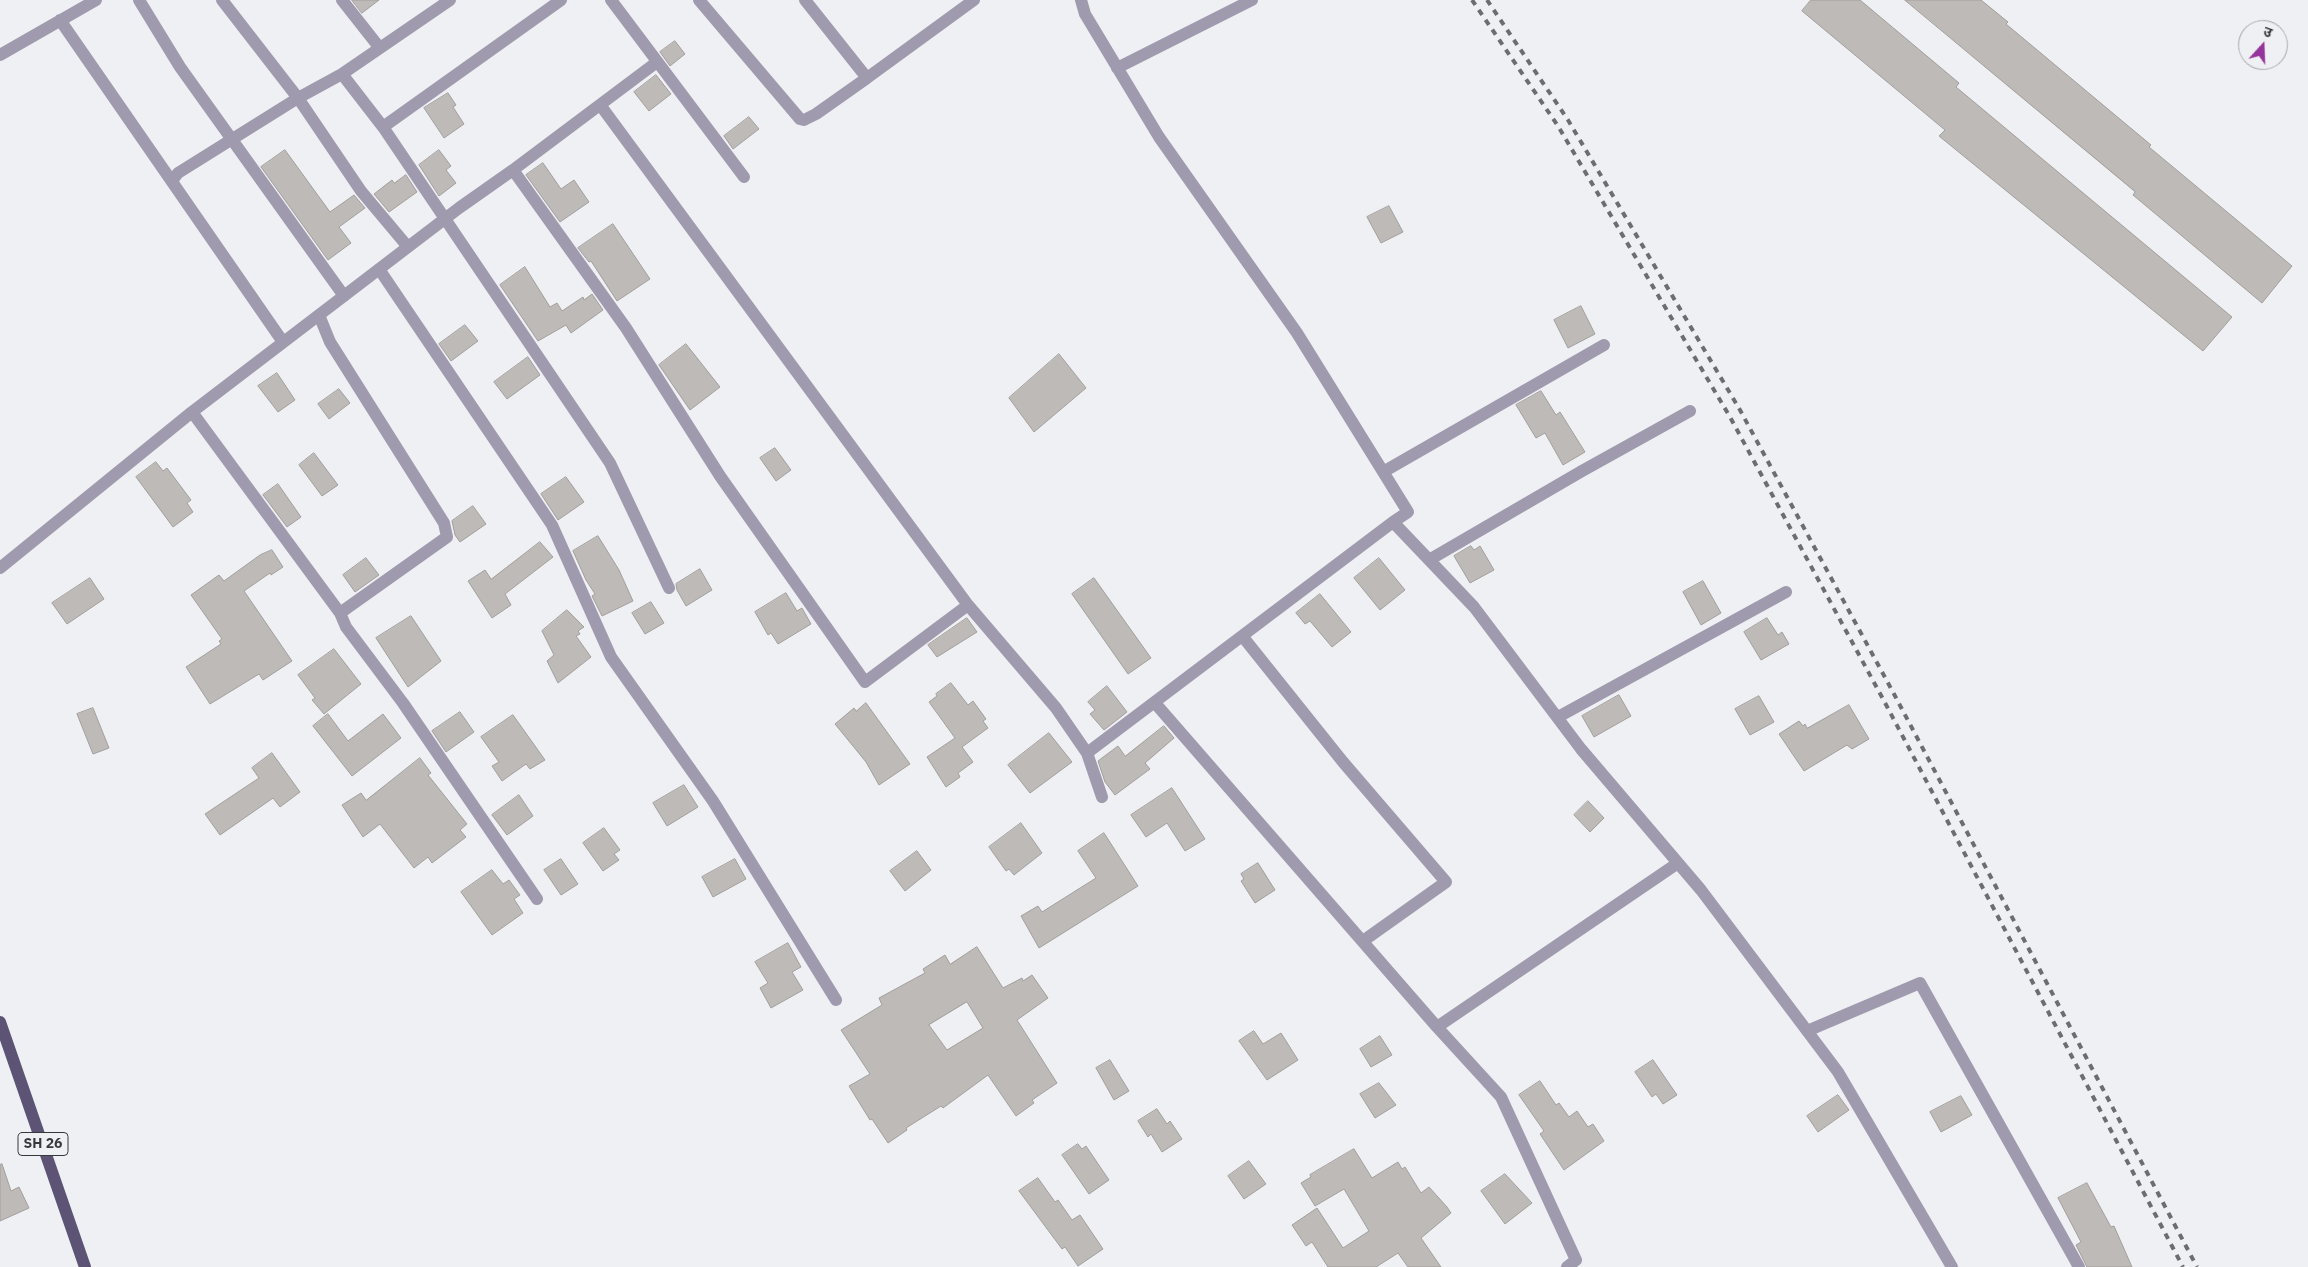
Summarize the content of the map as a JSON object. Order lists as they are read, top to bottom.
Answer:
{
  "streets": {
    "main road": ["SH 26"]
  },
  "north": "top"
}
